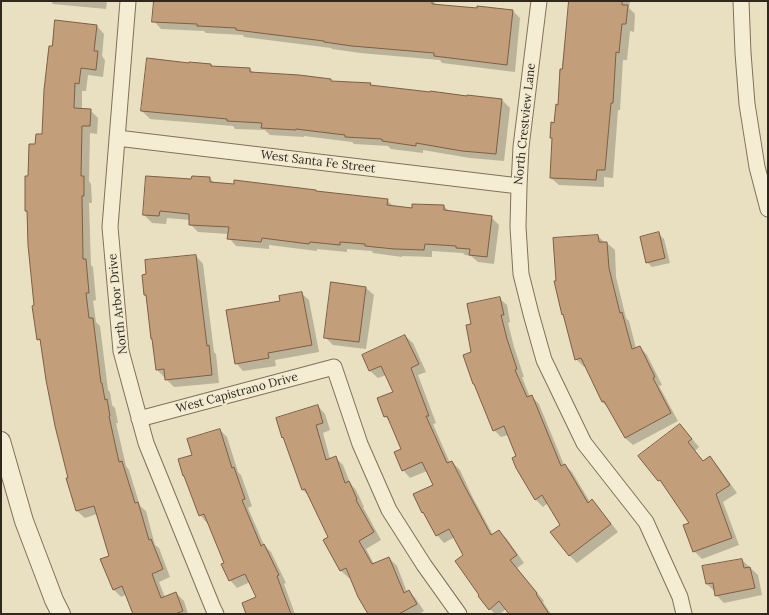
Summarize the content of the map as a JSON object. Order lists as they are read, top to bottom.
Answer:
{
  "streets": {
    "street": [
      "North Crestview Lane",
      "West Santa Fe Street",
      "North Arbor Drive",
      "West Capistrano Drive"
    ]
  },
  "crossings": [
    ["North Crestview Lane", "West Santa Fe Street"],
    ["West Santa Fe Street", "North Arbor Drive"],
    ["North Arbor Drive", "West Capistrano Drive"]
  ]
}
